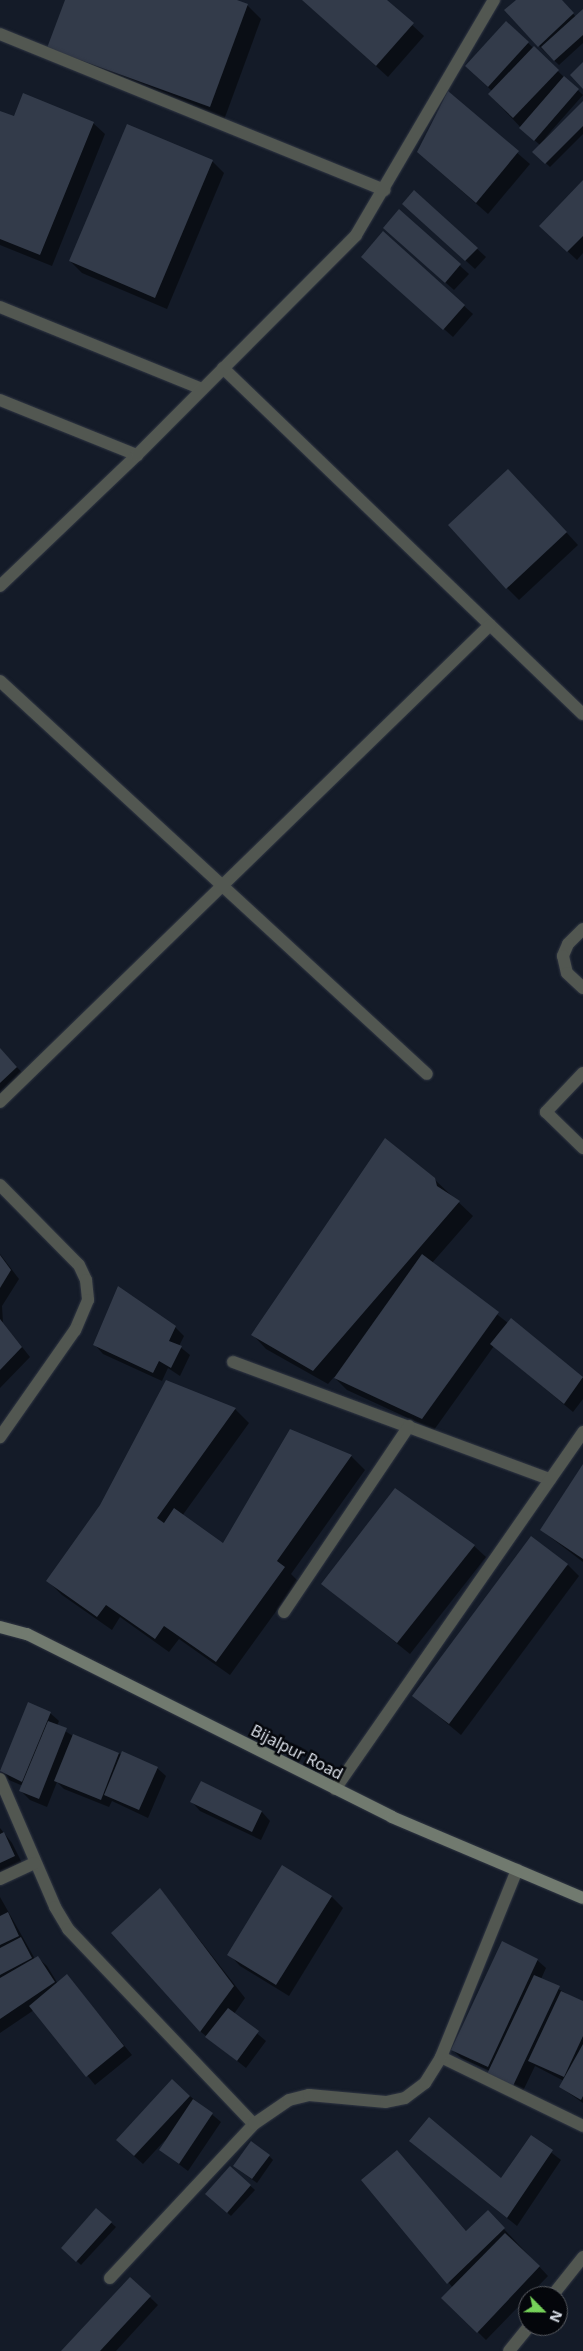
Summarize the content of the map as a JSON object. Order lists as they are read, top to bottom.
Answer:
{
  "streets": {
    "main road": ["Bijalpur Road"]
  },
  "north": "bottom right"
}
